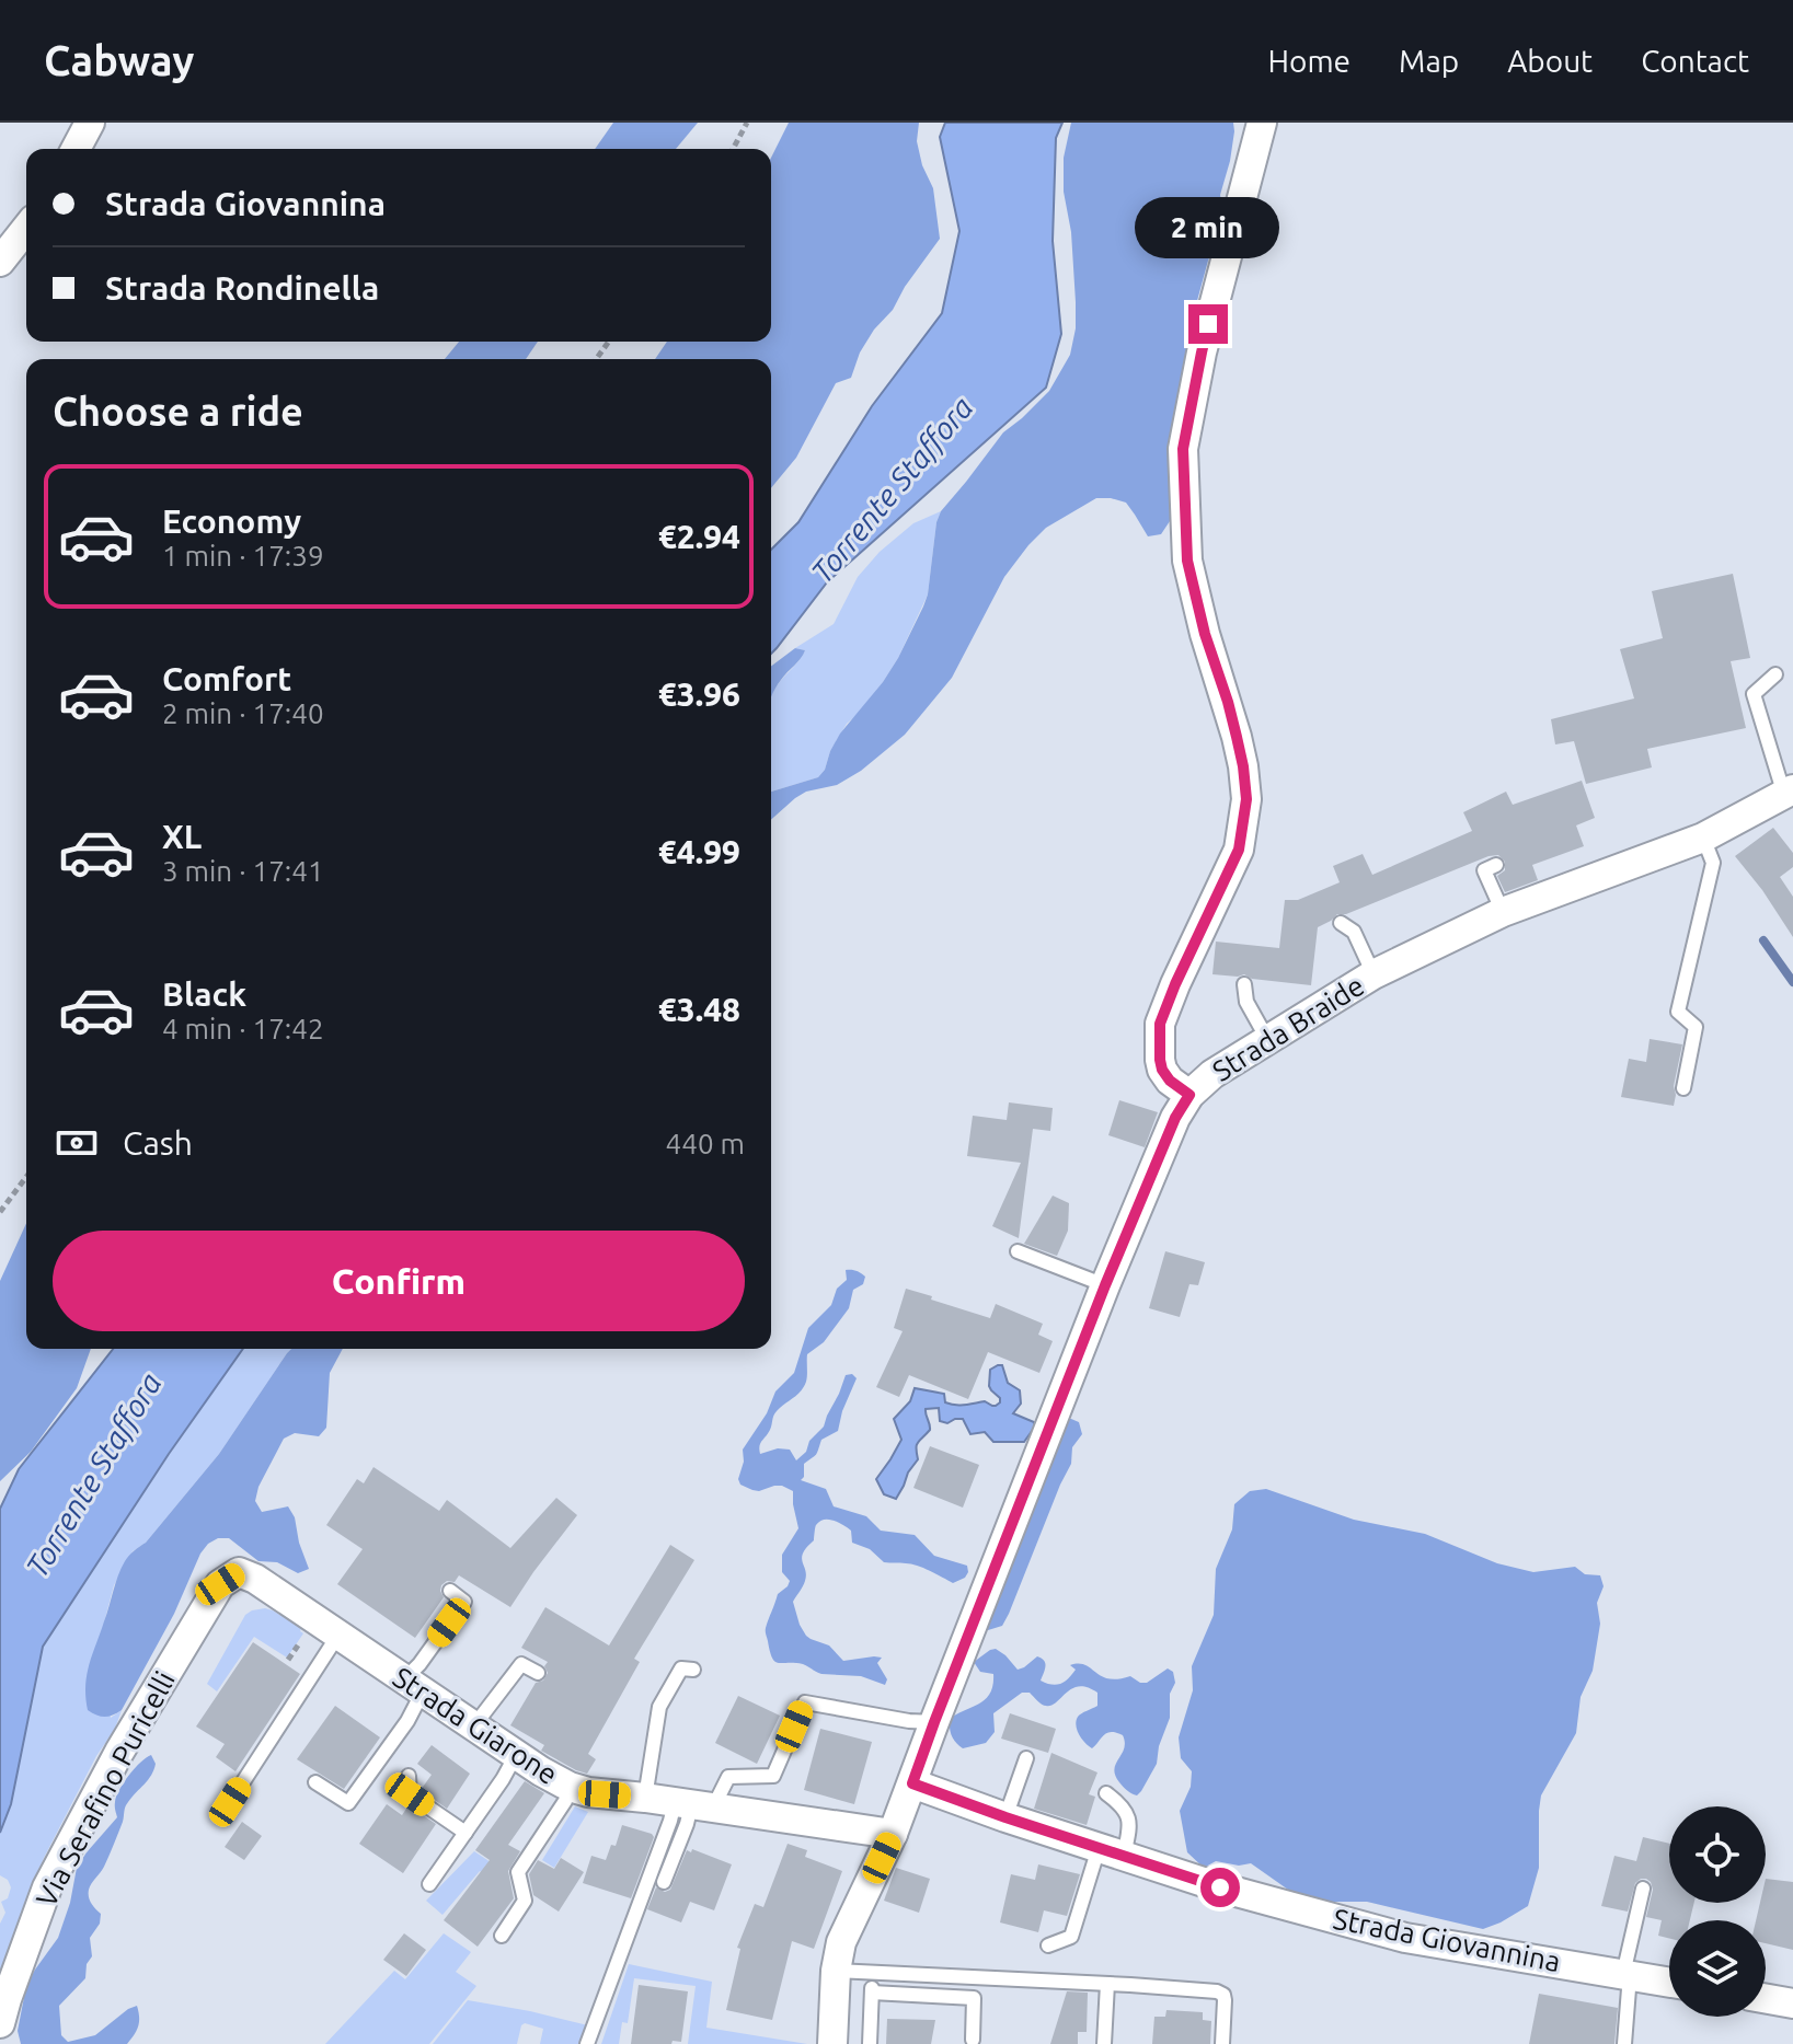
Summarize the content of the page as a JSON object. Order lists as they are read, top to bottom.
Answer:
{
  "streets": {
    "street": [
      "Strada Braide",
      "Strada Giarone",
      "Via Serafino Puricelli",
      "Strada Giovannina"
    ]
  },
  "crossings": [
    ["Strada Braide", "Strada Giarone"],
    ["Strada Braide", "Strada Giovannina"],
    ["Strada Giarone", "Via Serafino Puricelli"]
  ],
  "water": ["Torrente Staffora"],
  "page": {
    "header": "Cabway",
    "nav": [
      "Home",
      "Map",
      "About",
      "Contact"
    ],
    "banner": ["Strada Giovannina", "Strada Rondinella"],
    "bubble": "2 min",
    "heading": "Choose a ride",
    "list": [
      {
        "name": "Economy",
        "note": "1 min · 17:39",
        "value": "€2.94"
      },
      {
        "name": "Comfort",
        "note": "2 min · 17:40",
        "value": "€3.96"
      },
      {
        "name": "XL",
        "note": "3 min · 17:41",
        "value": "€4.99"
      },
      {
        "name": "Black",
        "note": "4 min · 17:42",
        "value": "€3.48"
      }
    ],
    "pay": ["Cash", "440 m"],
    "buttons": "Confirm"
  }
}
